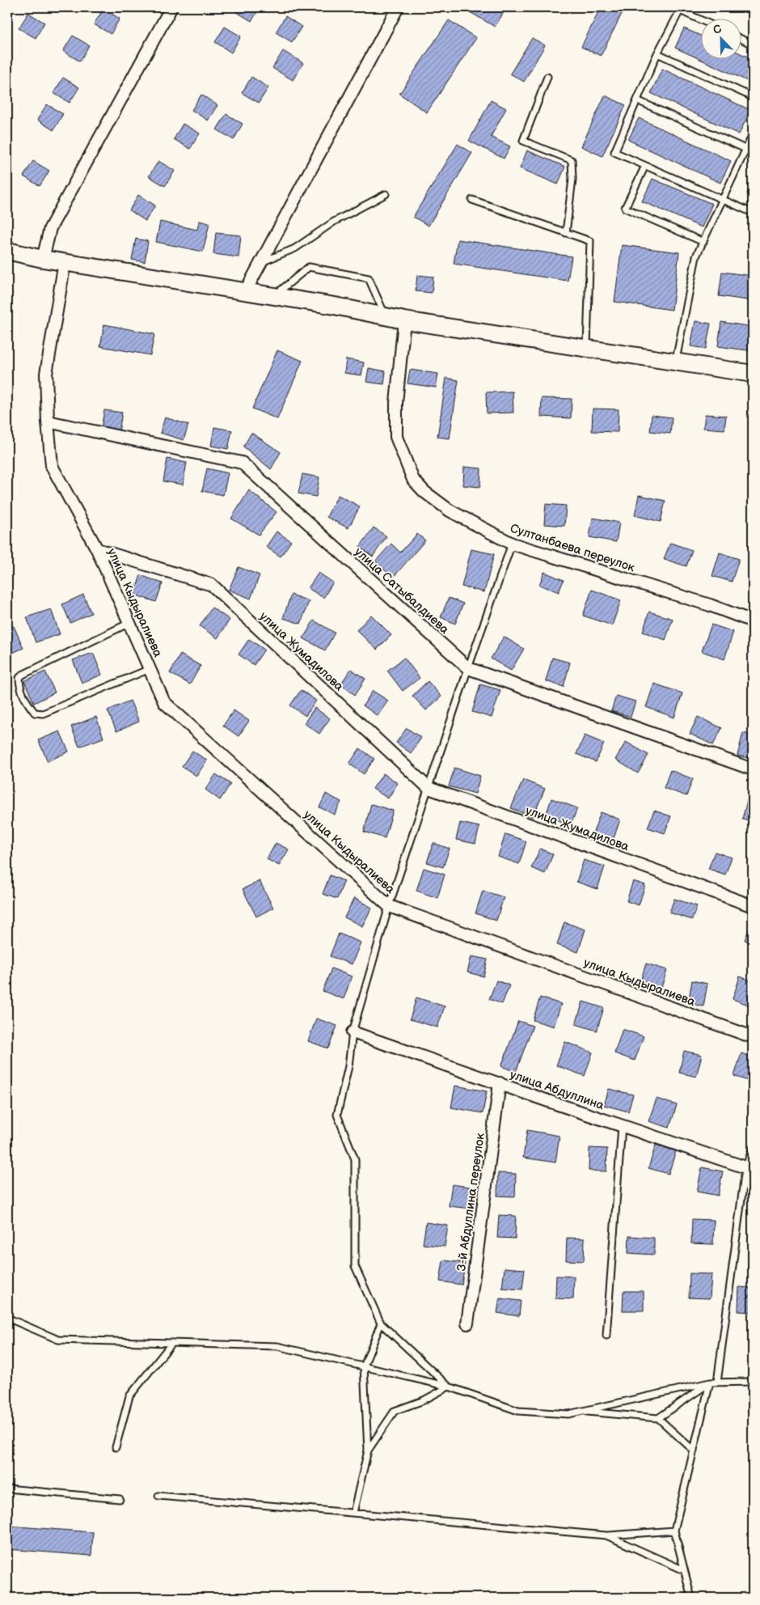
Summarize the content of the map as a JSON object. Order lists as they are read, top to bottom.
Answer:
{
  "streets": {
    "street": [
      "Султанбаева переулок",
      "улица Сатыбалдиева",
      "улица Кыдыралиева",
      "улица Жумадилова",
      "улица Абдуллина",
      "3-й Абдуллина переулок"
    ]
  },
  "crossings": [
    ["улица Кыдыралиева", "улица Жумадилова"],
    ["улица Абдуллина", "3-й Абдуллина переулок"]
  ],
  "north": "top left"
}
